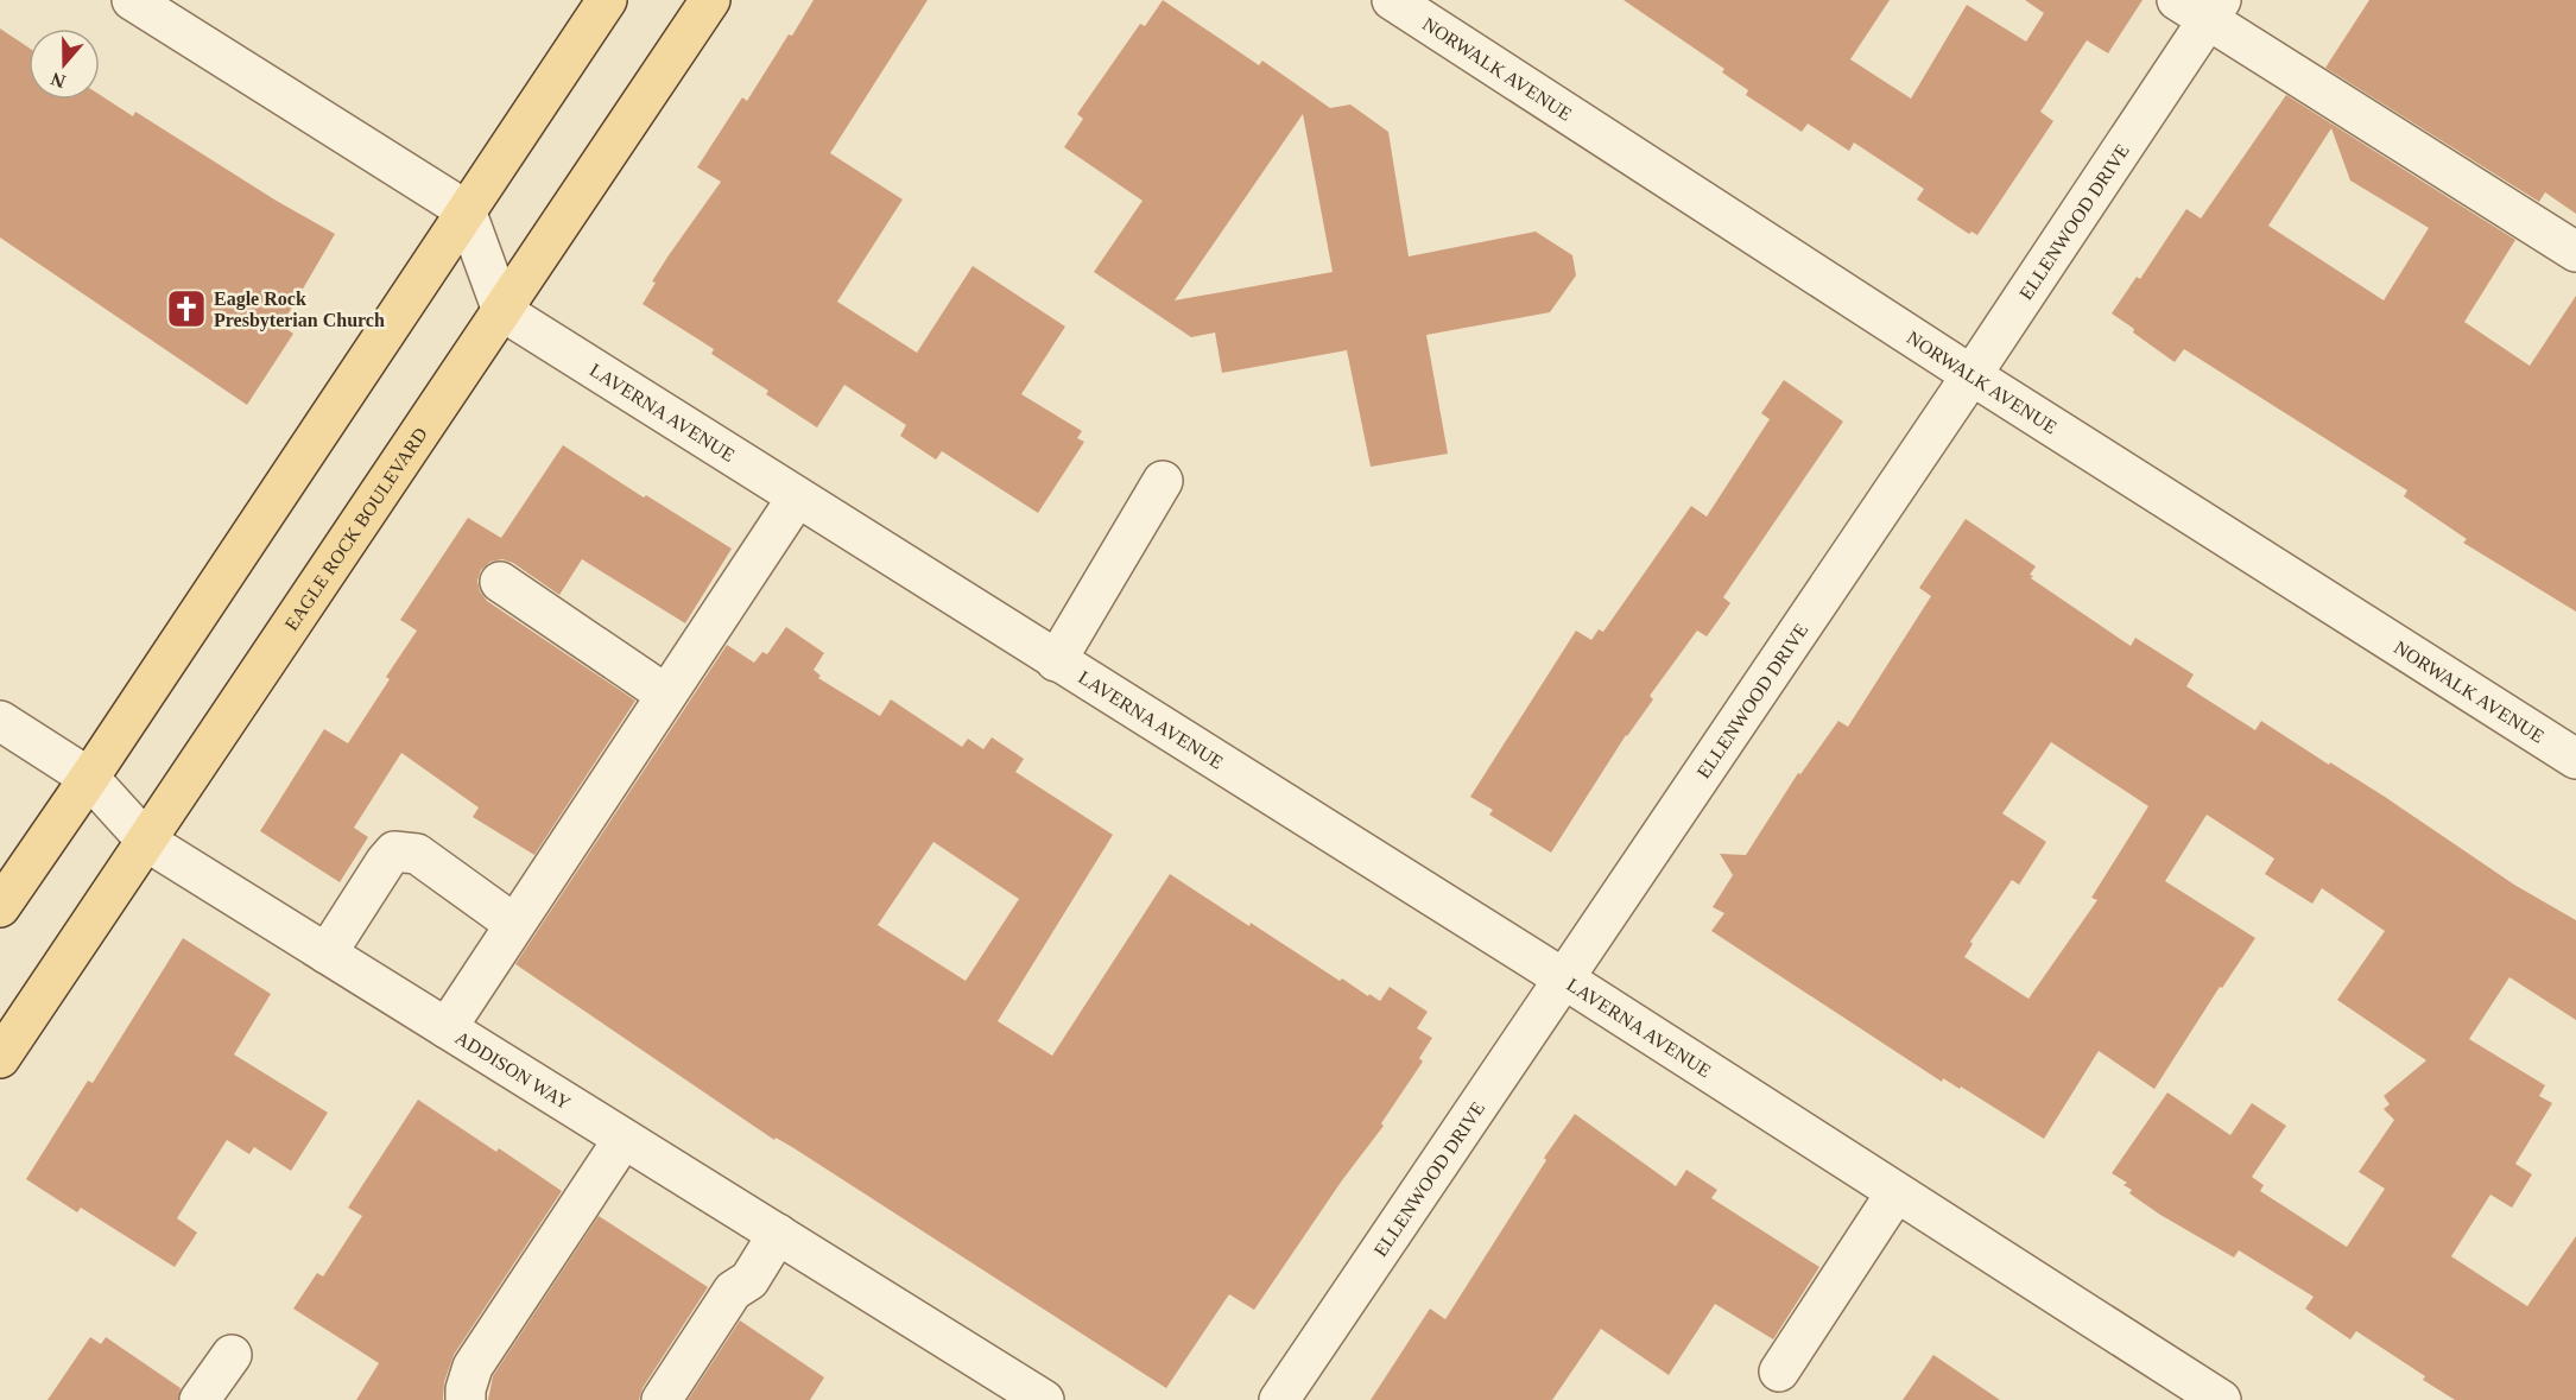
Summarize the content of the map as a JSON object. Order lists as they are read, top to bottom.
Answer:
{
  "streets": {
    "main road": ["EAGLE ROCK BOULEVARD"],
    "street": [
      "NORWALK AVENUE",
      "ELLENWOOD DRIVE",
      "LAVERNA AVENUE",
      "ADDISON WAY"
    ]
  },
  "crossings": [
    ["NORWALK AVENUE", "ELLENWOOD DRIVE"],
    ["ELLENWOOD DRIVE", "LAVERNA AVENUE"],
    ["LAVERNA AVENUE", "EAGLE ROCK BOULEVARD"],
    ["EAGLE ROCK BOULEVARD", "ADDISON WAY"]
  ],
  "places": {
    "church": ["Eagle Rock Presbyterian Church"]
  },
  "north": "bottom"
}
